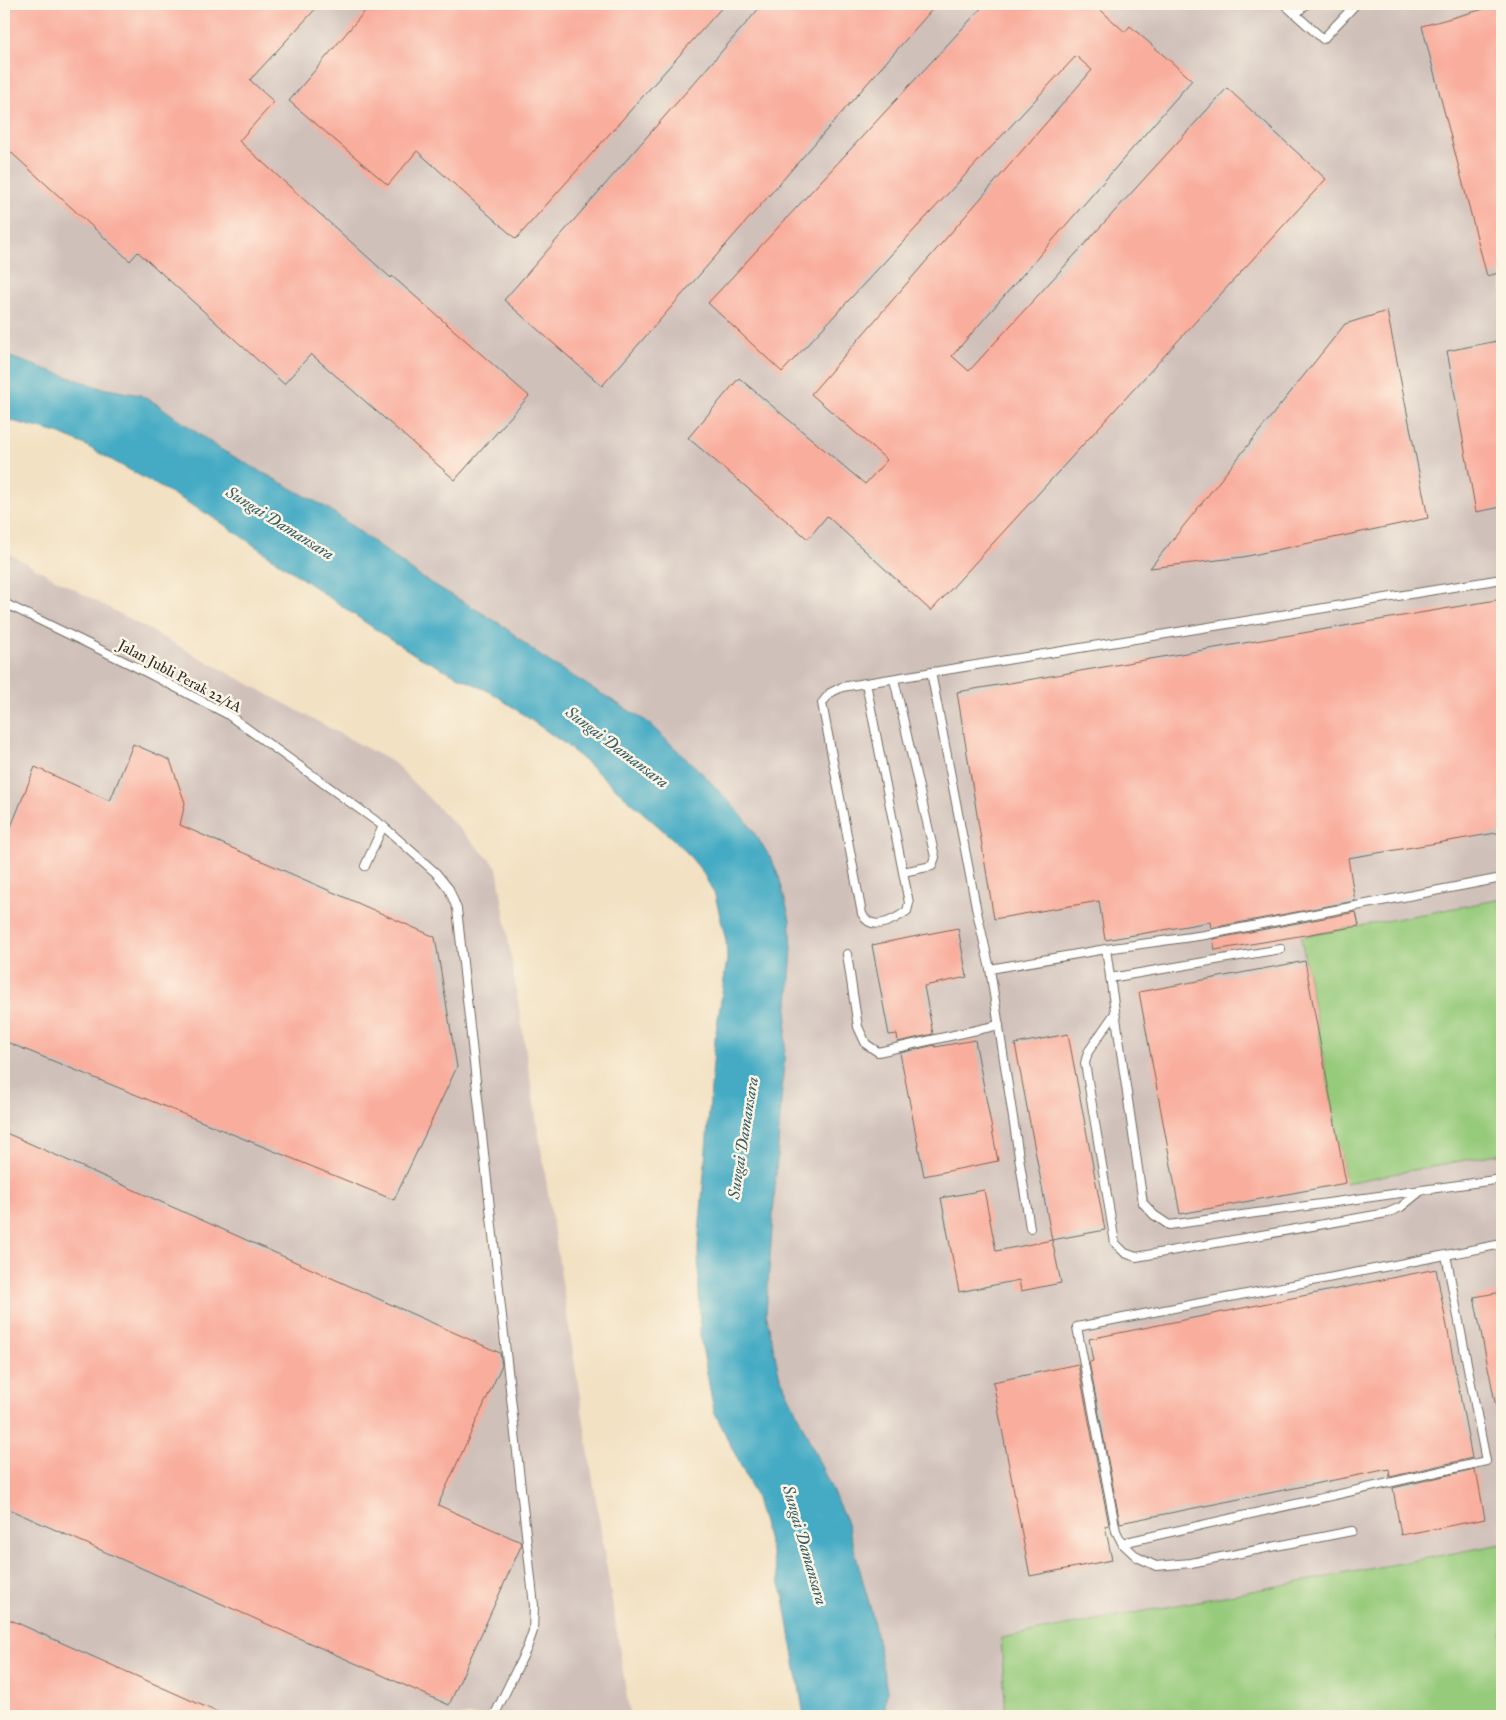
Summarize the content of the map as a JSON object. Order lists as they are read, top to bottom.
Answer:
{
  "streets": {
    "lane": ["Jalan Jubli Perak 22/1A"]
  },
  "water": ["Sungai Damansara"]
}
